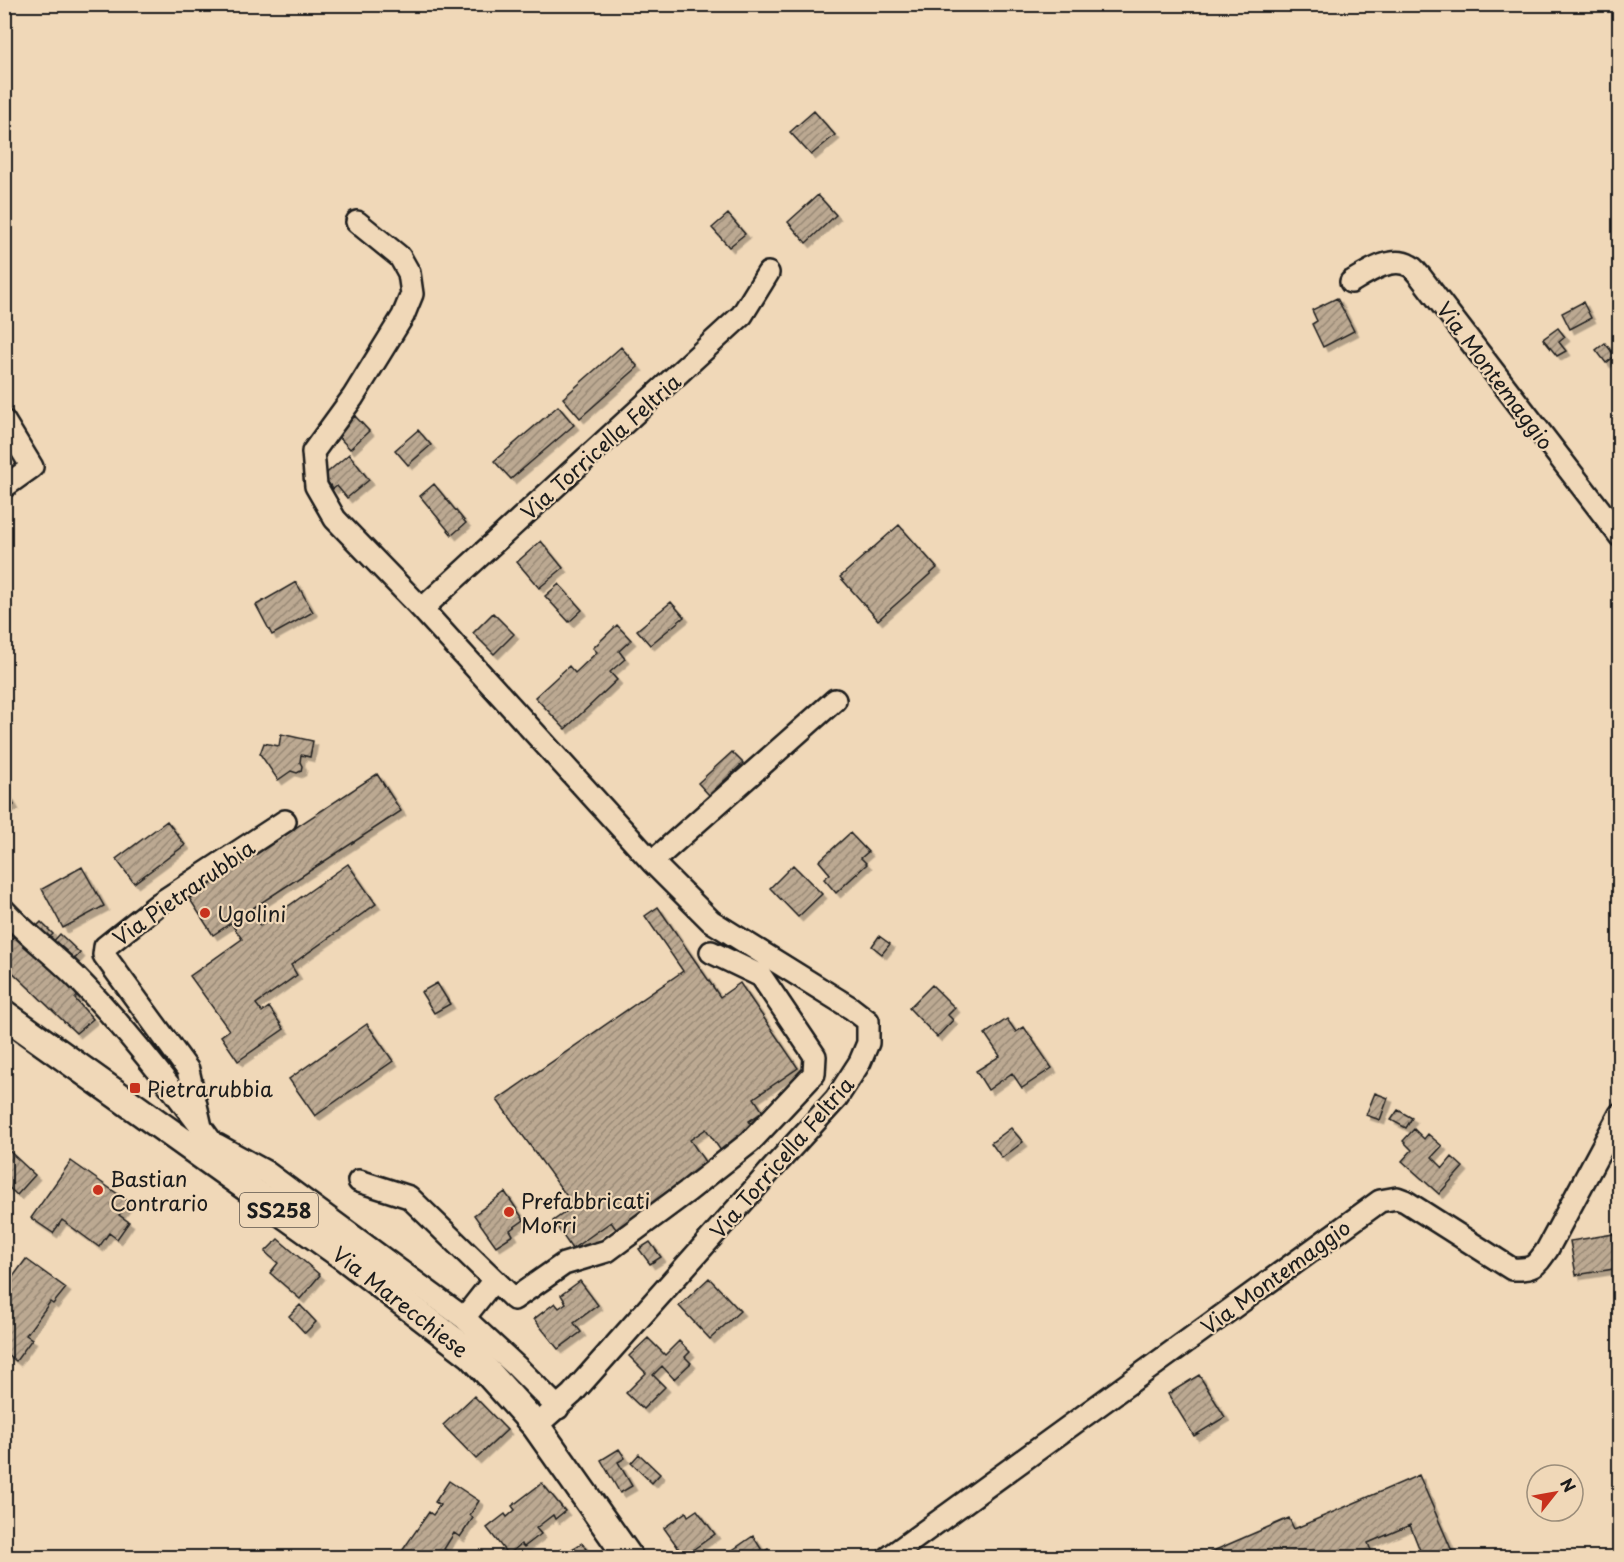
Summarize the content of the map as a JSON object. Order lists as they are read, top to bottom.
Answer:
{
  "streets": {
    "main road": ["SS258", "Via Marecchiese"],
    "street": ["Via Montemaggio", "Via Torricella Feltria", "Via Pietrarubbia"]
  },
  "crossings": [
    ["Via Torricella Feltria", "Via Marecchiese"],
    ["Via Pietrarubbia", "Via Marecchiese"]
  ],
  "places": {
    "other": ["Ugolini", "Bastian Contrario", "Prefabbricati Morri"],
    "transit": ["Pietrarubbia"]
  },
  "north": "top right"
}
